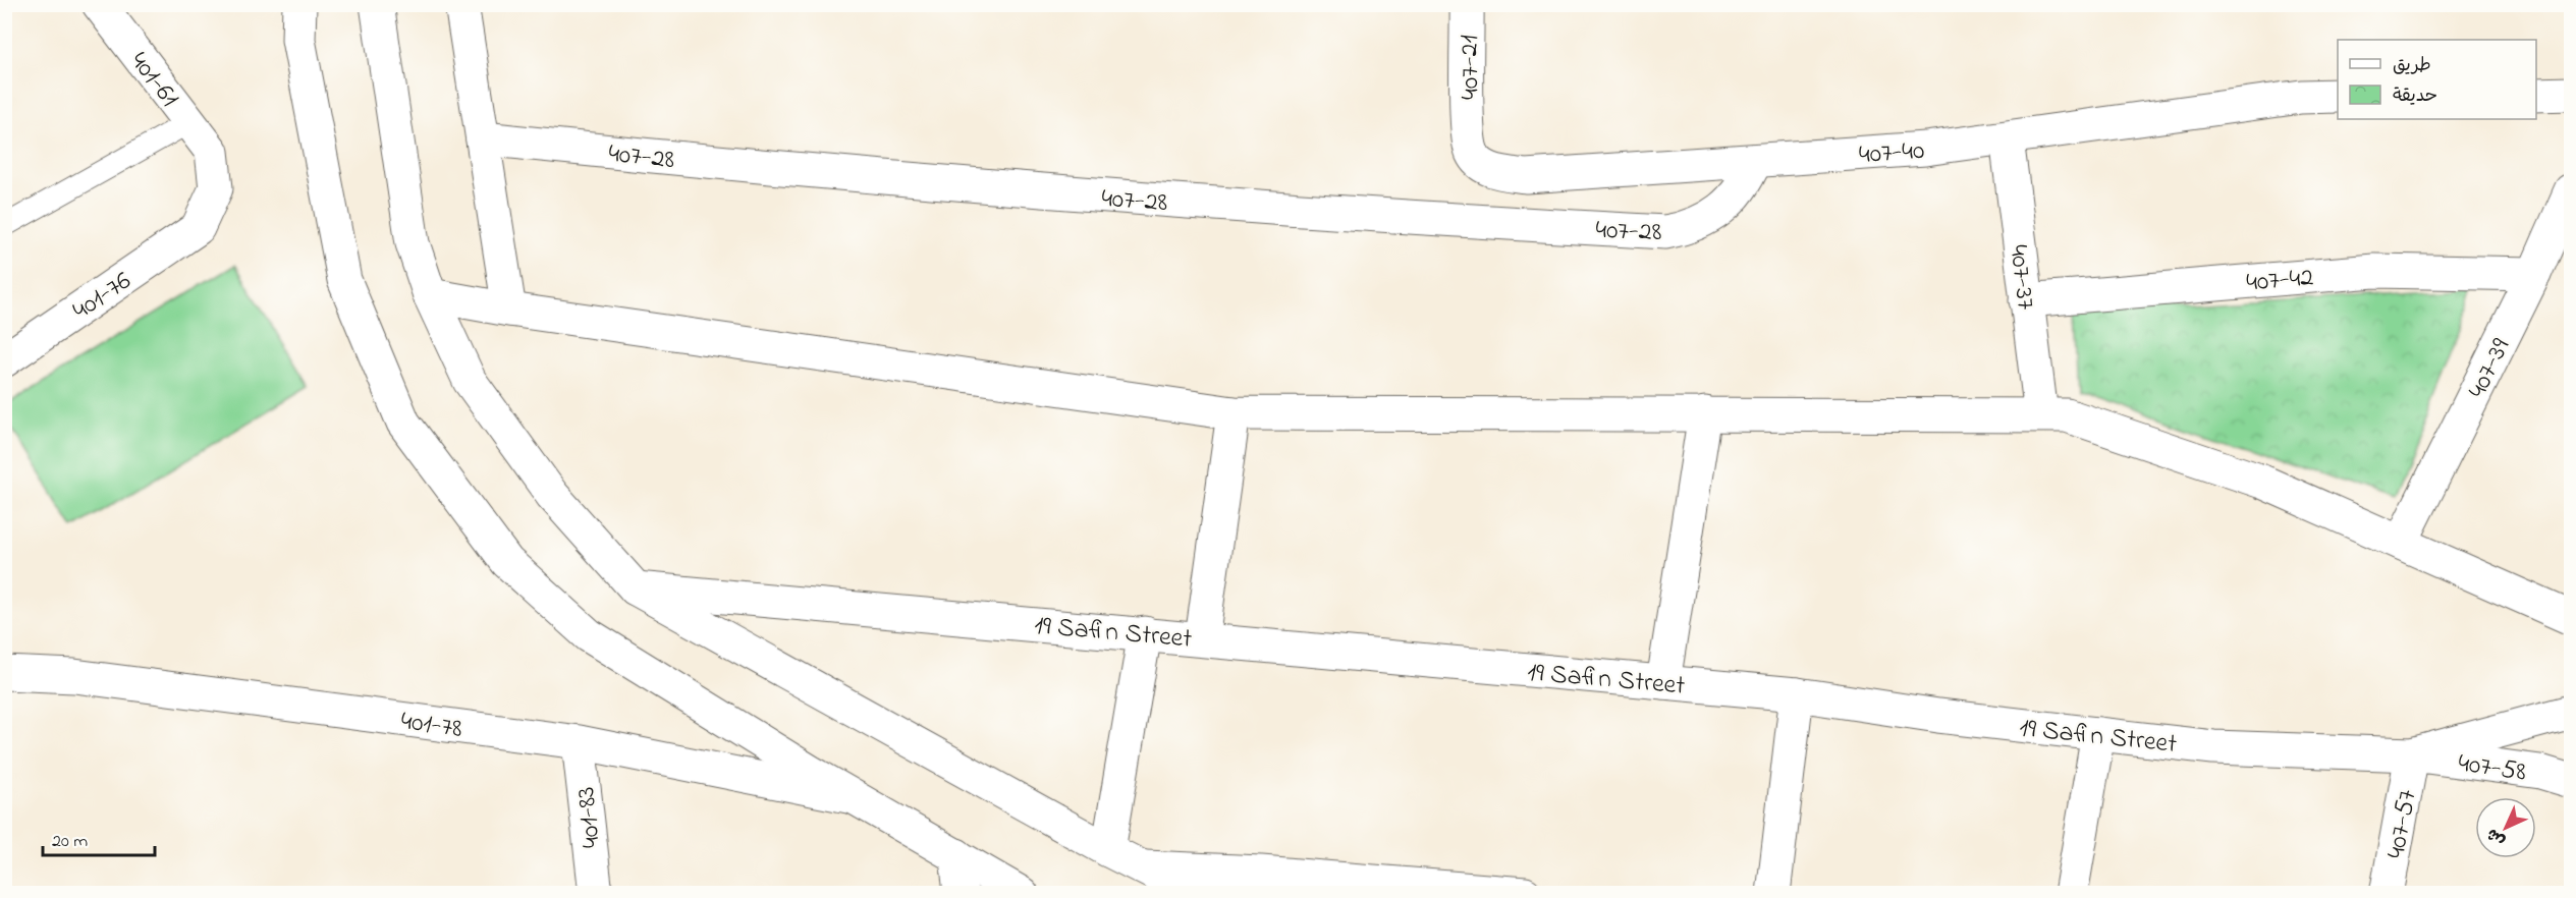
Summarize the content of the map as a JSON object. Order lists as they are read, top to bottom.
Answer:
{
  "streets": {
    "street": [
      "407-21",
      "401-61",
      "407-40",
      "407-28",
      "407-37",
      "407-42",
      "401-76",
      "407-39",
      "19 Safin Street",
      "401-78",
      "407-58",
      "401-83",
      "407-57"
    ]
  },
  "crossings": [
    ["407-21", "407-40"],
    ["401-61", "401-76"],
    ["407-40", "407-28"],
    ["407-40", "407-37"],
    ["407-37", "407-42"],
    ["407-42", "407-39"],
    ["19 Safin Street", "407-58"],
    ["19 Safin Street", "407-57"],
    ["401-78", "401-83"],
    ["407-58", "407-57"]
  ],
  "legend": ["طريق", "حديقة"],
  "scale_bar": "20 m",
  "north": "bottom left"
}
